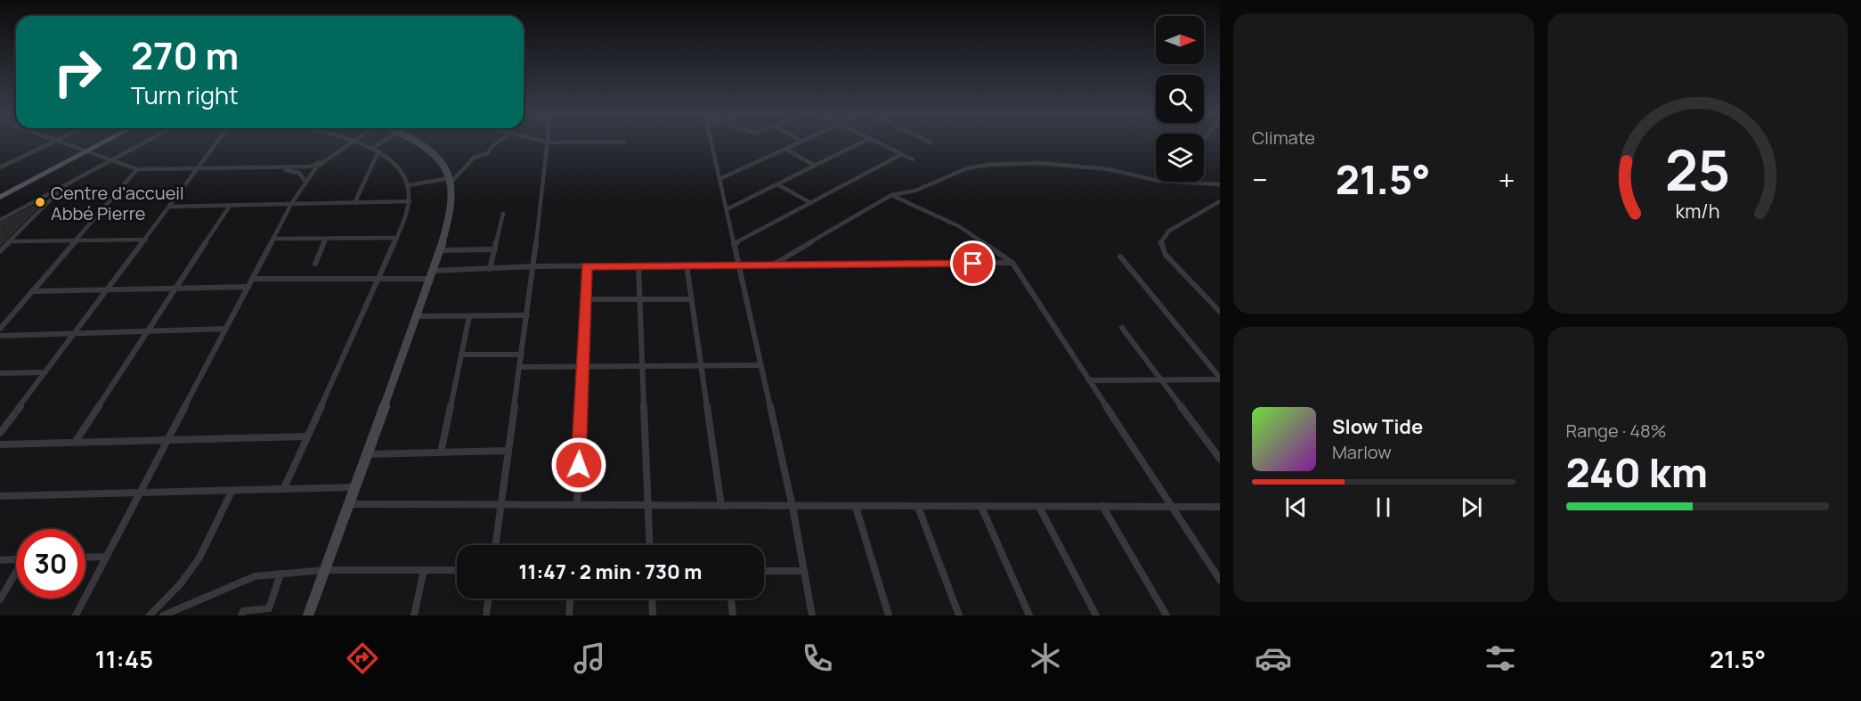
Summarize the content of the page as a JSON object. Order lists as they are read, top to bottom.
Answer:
{
  "places": ["Centre d'accueil Abbé Pierre"],
  "north": "right",
  "page": {
    "tile": [
      "Climate",
      ["Range · 48%", "240 km"]
    ],
    "turn": ["270 m", "Turn right"],
    "heat": ["−", "21.5°", "+"],
    "song": ["Slow Tide", "Marlow"],
    "limit": "30",
    "trip": "11:47 · 2 min · 730 m",
    "tabs": ["11:45", "21.5°"],
    "gauge": ["25", "km/h"]
  }
}
